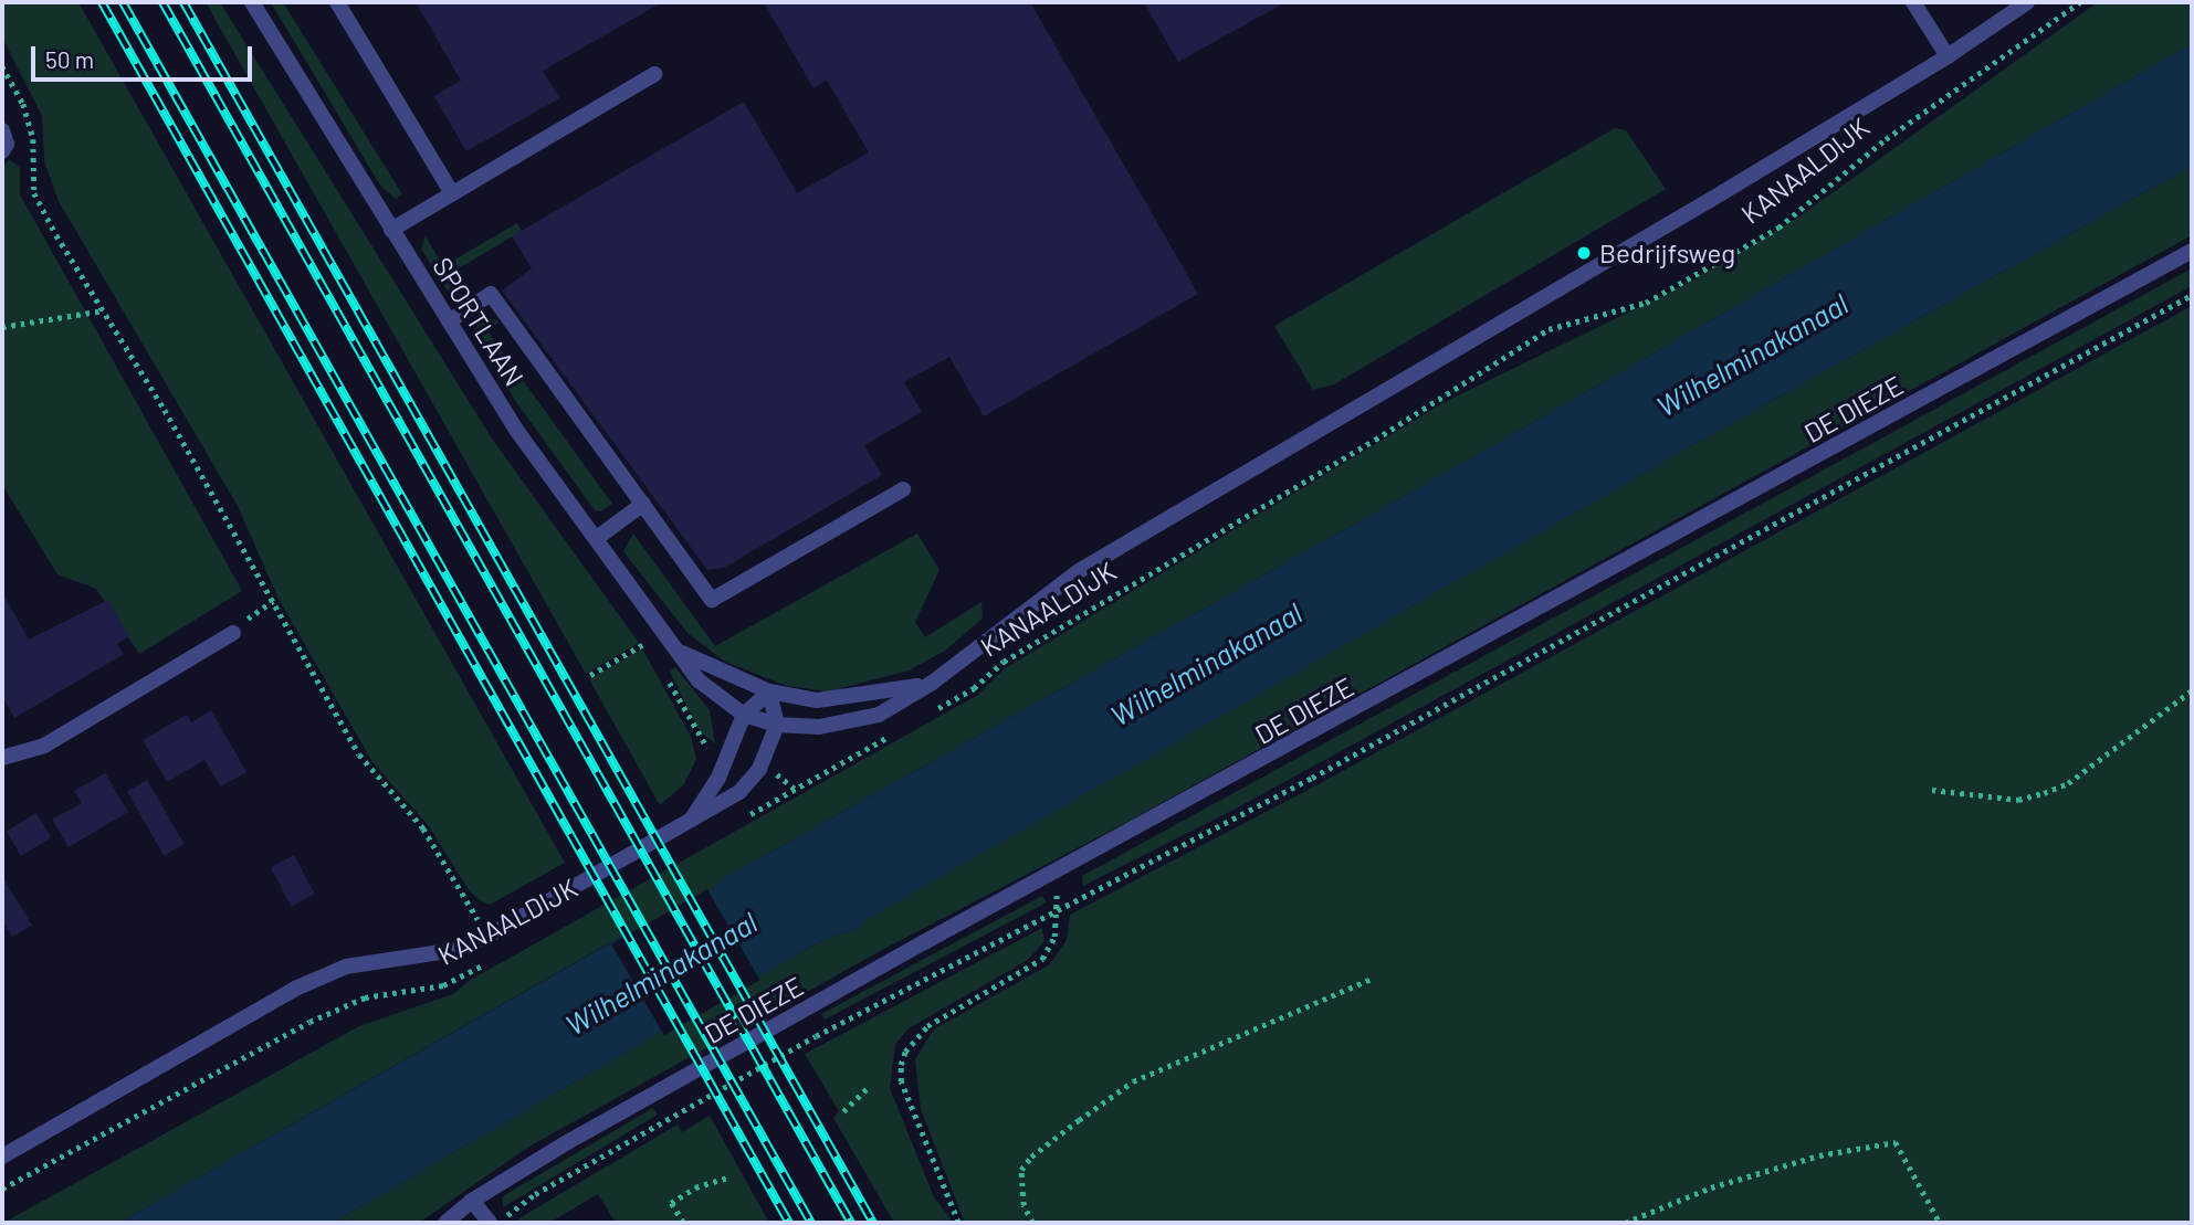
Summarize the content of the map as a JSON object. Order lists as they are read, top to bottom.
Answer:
{
  "streets": {
    "street": ["KANAALDIJK", "SPORTLAAN", "DE DIEZE"]
  },
  "crossings": [
    ["KANAALDIJK", "SPORTLAAN"]
  ],
  "water": ["Wilhelminakanaal"],
  "places": ["Bedrijfsweg"],
  "scale_bar": "50 m"
}
